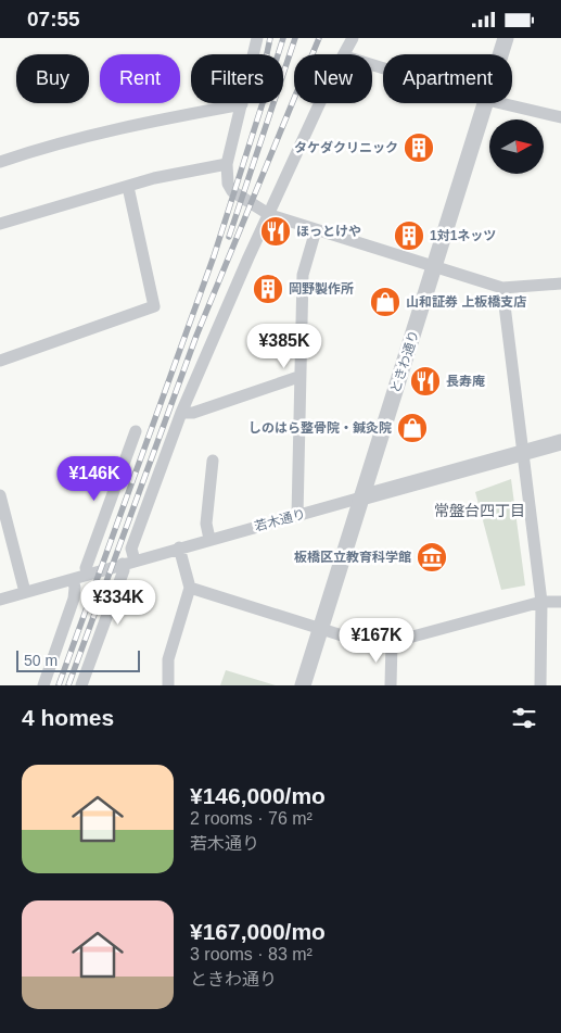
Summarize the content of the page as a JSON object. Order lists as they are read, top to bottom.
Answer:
{
  "streets": {
    "street": ["ときわ通り", "若木通り"]
  },
  "crossings": [
    ["ときわ通り", "若木通り"]
  ],
  "districts": ["常盤台四丁目"],
  "places": {
    "building": ["タケダクリニック", "1対1ネッツ", "岡野製作所"],
    "restaurant": ["ほっとけや", "長寿庵"],
    "shop": ["山和証券 上板橋支店", "しのはら整骨院・鍼灸院"],
    "museum": ["板橋区立教育科学館"]
  },
  "scale_bar": "50 m",
  "north": "right",
  "page": {
    "status": "07:55",
    "chip": [
      "Buy",
      "Rent",
      "Filters",
      "New",
      "Apartment"
    ],
    "price": [
      "¥385K",
      "¥146K",
      "¥334K",
      "¥167K"
    ],
    "scale": "50 m",
    "heading": "4 homes",
    "list": [
      {
        "name": "¥146,000/mo",
        "note": "2 rooms · 76 m² · 若木通り"
      },
      {
        "name": "¥167,000/mo",
        "note": "3 rooms · 83 m² · ときわ通り"
      }
    ]
  }
}
